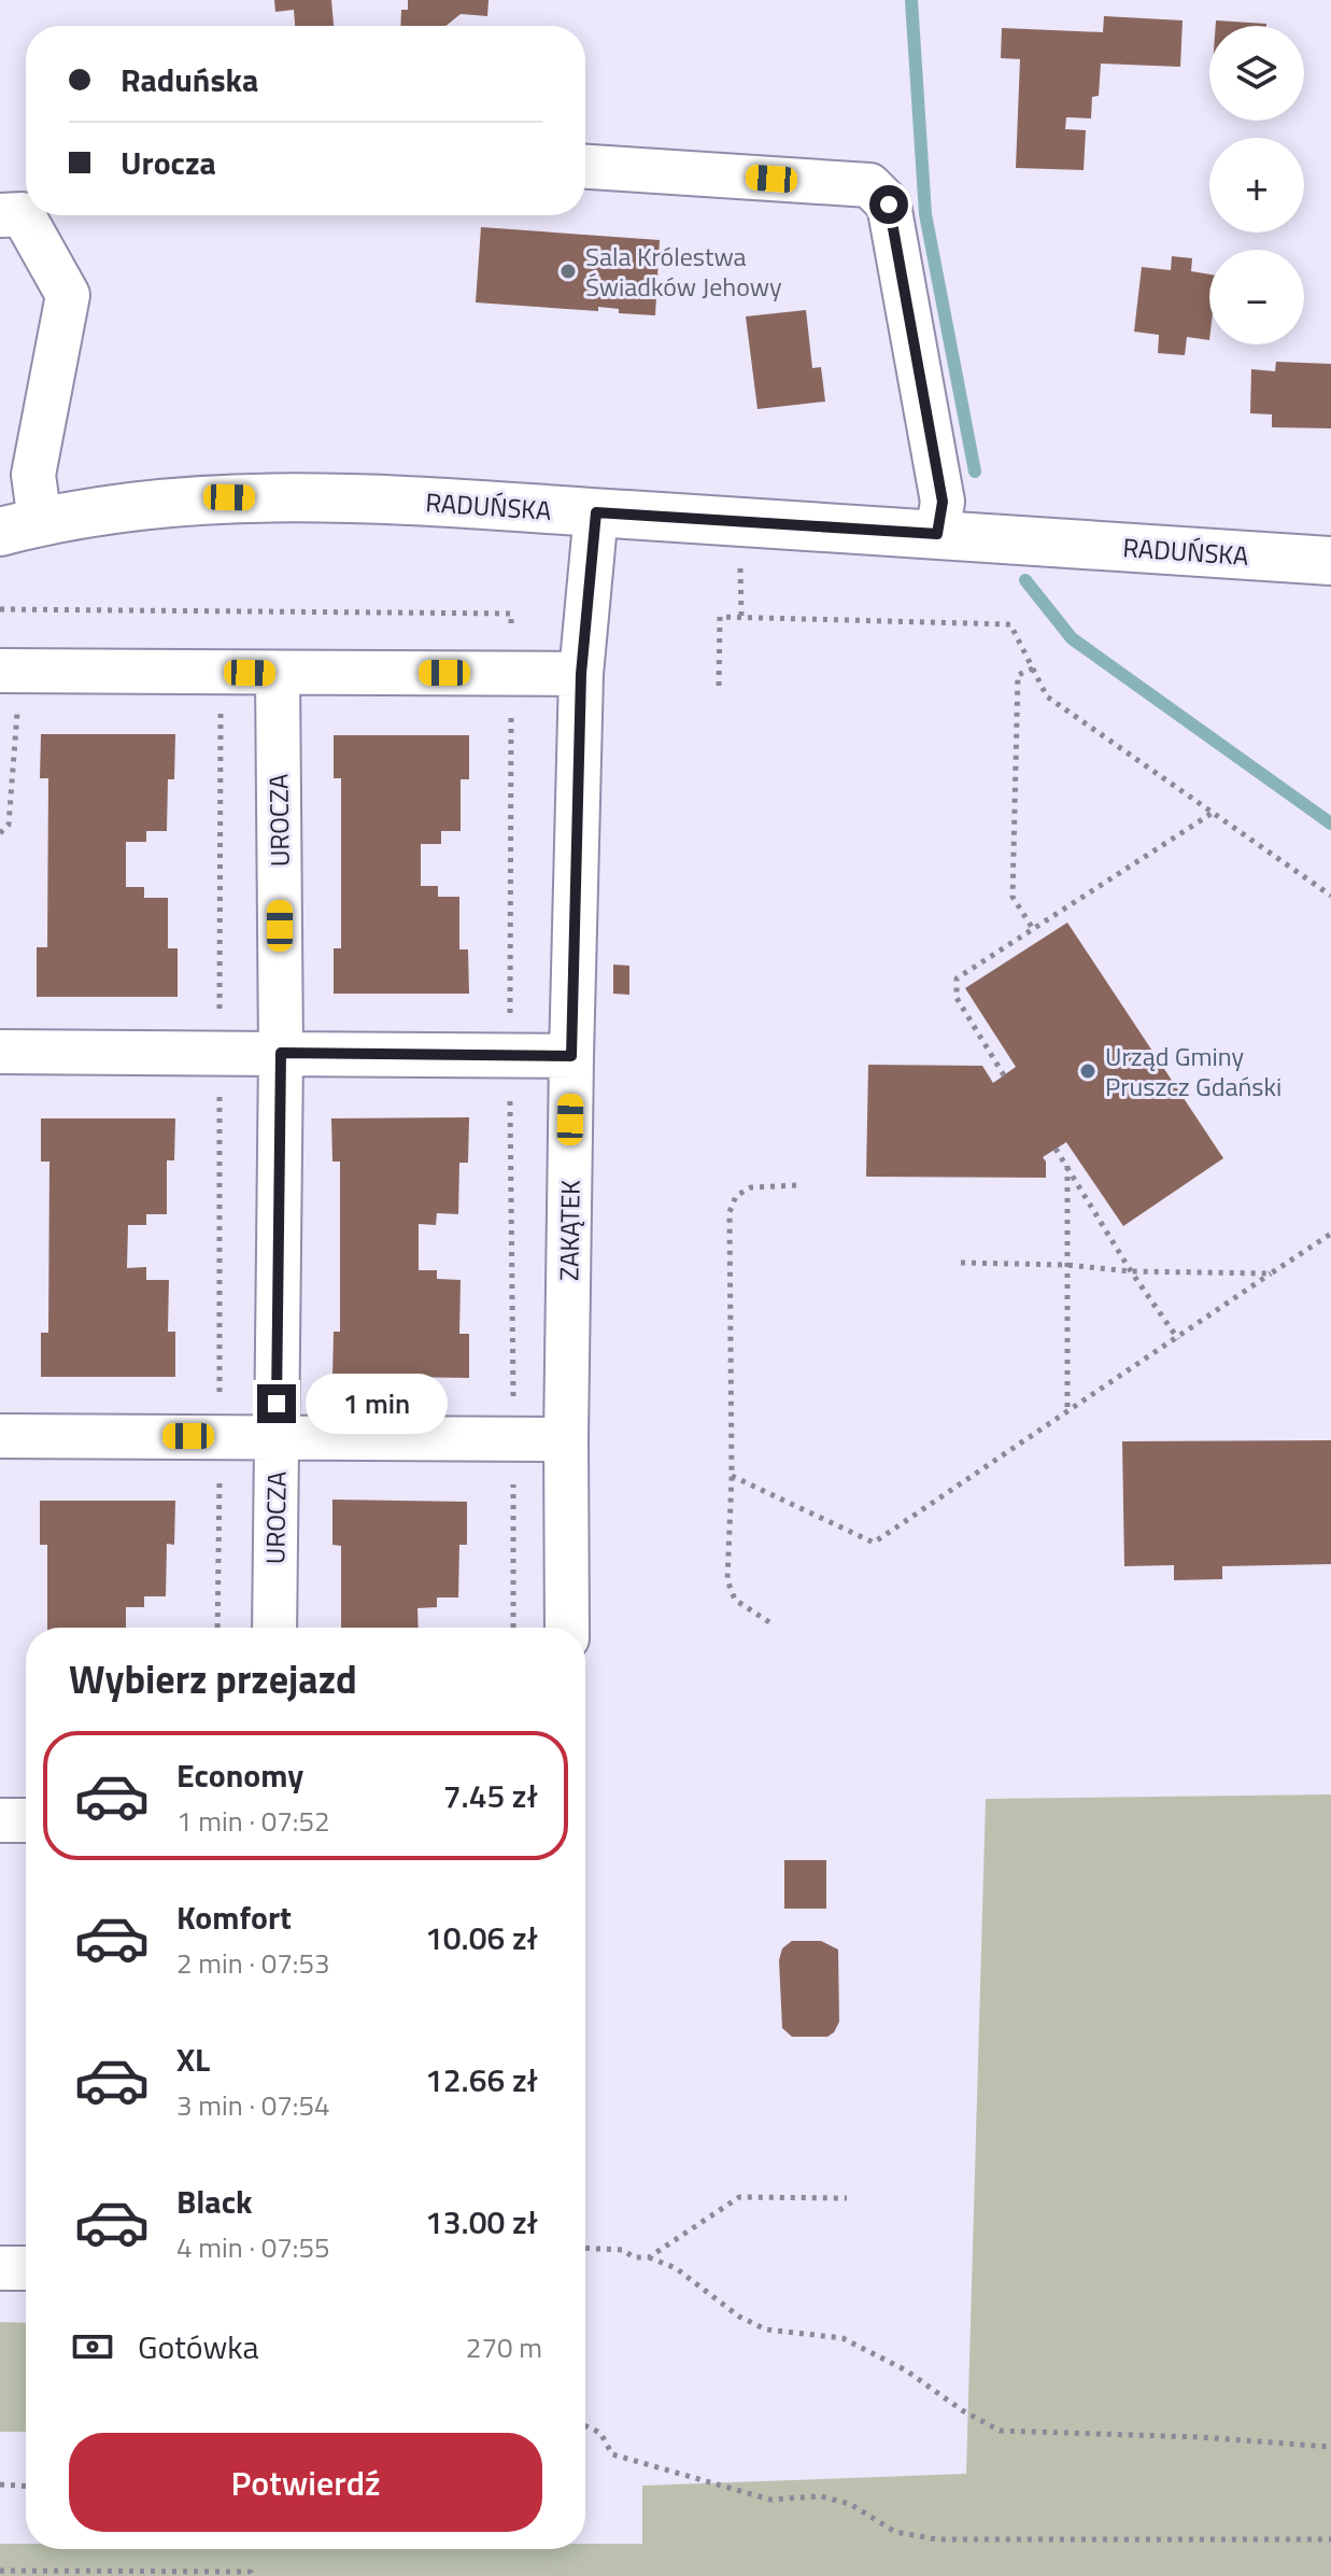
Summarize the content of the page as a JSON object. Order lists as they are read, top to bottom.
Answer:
{
  "streets": {
    "street": ["RADUŃSKA", "UROCZA", "ZAKĄTEK"]
  },
  "crossings": [
    ["RADUŃSKA", "ZAKĄTEK"]
  ],
  "places": ["Sala Królestwa Świadków Jehowy", "Urząd Gminy Pruszcz Gdański"],
  "page": {
    "map_buttons": ["+", "−"],
    "banner": ["Raduńska", "Urocza"],
    "bubble": "1 min",
    "heading": "Wybierz przejazd",
    "list": [
      {
        "name": "Economy",
        "note": "1 min · 07:52",
        "value": "7.45 zł"
      },
      {
        "name": "Komfort",
        "note": "2 min · 07:53",
        "value": "10.06 zł"
      },
      {
        "name": "XL",
        "note": "3 min · 07:54",
        "value": "12.66 zł"
      },
      {
        "name": "Black",
        "note": "4 min · 07:55",
        "value": "13.00 zł"
      }
    ],
    "pay": ["Gotówka", "270 m"],
    "buttons": "Potwierdź"
  }
}
